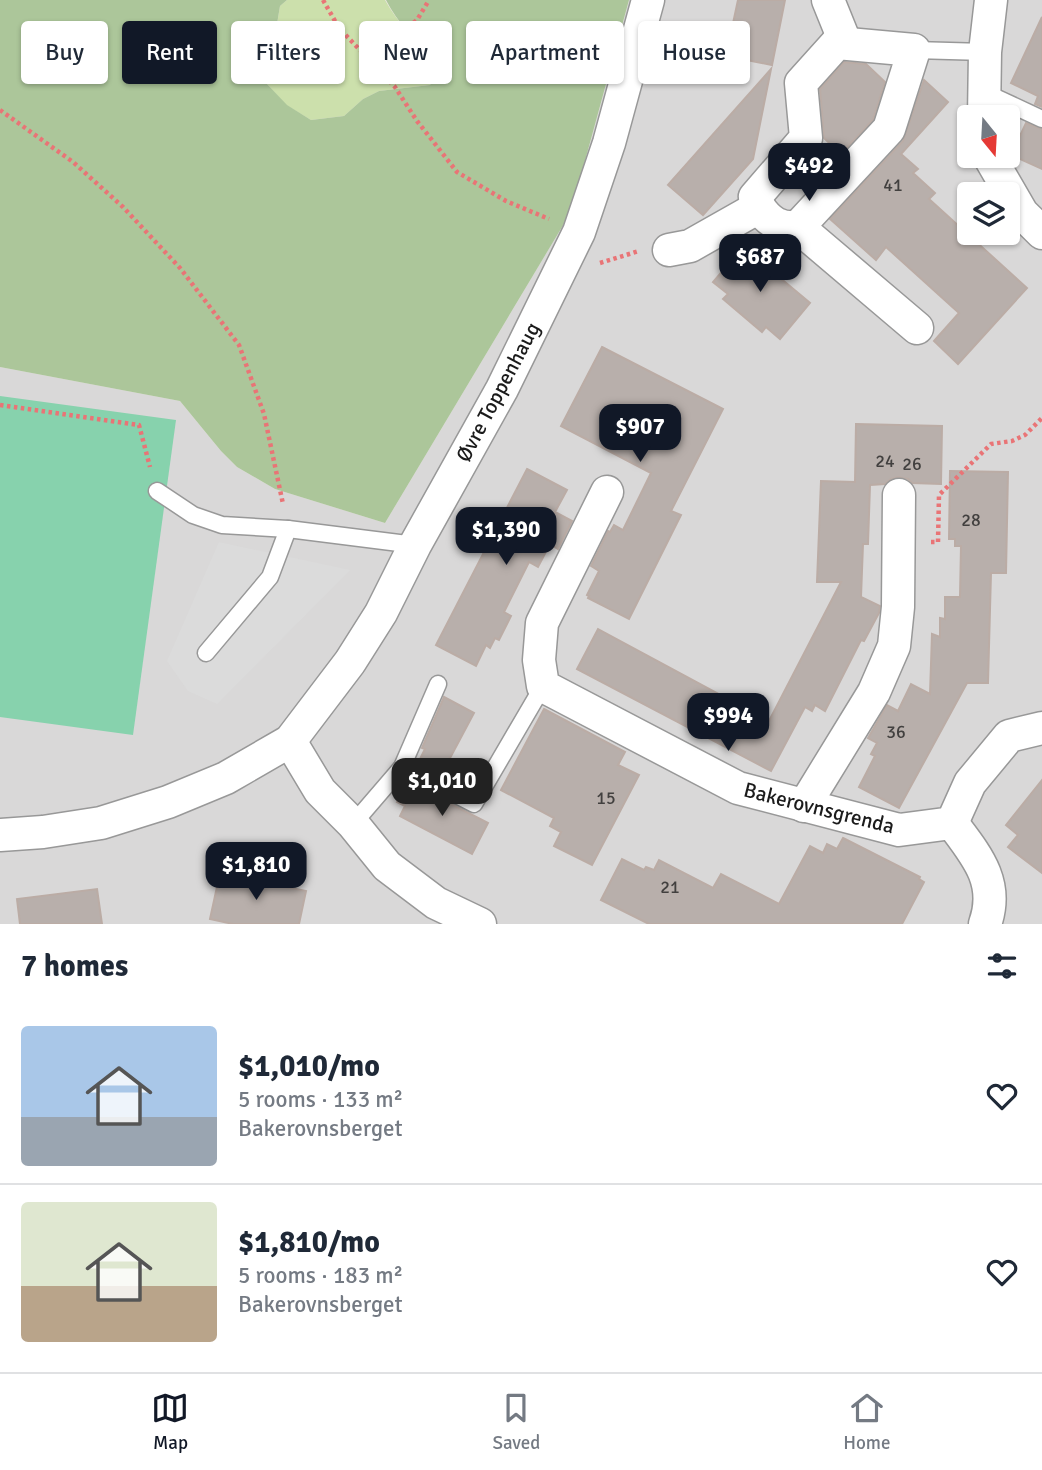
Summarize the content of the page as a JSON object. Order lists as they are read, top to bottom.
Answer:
{
  "streets": {
    "street": ["Øvre Toppenhaug", "Bakerovnsgrenda"]
  },
  "house_numbers": [
    "41",
    "24",
    "26",
    "28",
    "36",
    "15",
    "21"
  ],
  "north": "bottom",
  "page": {
    "chip": [
      "Buy",
      "Rent",
      "Filters",
      "New",
      "Apartment",
      "House"
    ],
    "price": [
      "$492",
      "$687",
      "$907",
      "$1,390",
      "$994",
      "$1,010",
      "$1,810"
    ],
    "heading": "7 homes",
    "list": [
      {
        "name": "$1,010/mo",
        "note": "5 rooms · 133 m² · Bakerovnsberget"
      },
      {
        "name": "$1,810/mo",
        "note": "5 rooms · 183 m² · Bakerovnsberget"
      }
    ],
    "tabs": ["Map", "Saved", "Home"]
  }
}
